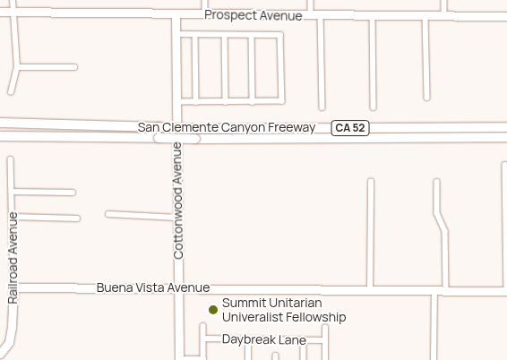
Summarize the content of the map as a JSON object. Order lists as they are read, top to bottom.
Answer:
{
  "streets": {
    "highway": ["San Clemente Canyon Freeway", "CA 52"],
    "street": [
      "Prospect Avenue",
      "Cottonwood Avenue",
      "Railroad Avenue",
      "Buena Vista Avenue",
      "Daybreak Lane"
    ]
  },
  "crossings": [
    ["Prospect Avenue", "Cottonwood Avenue"],
    ["Cottonwood Avenue", "Buena Vista Avenue"],
    ["Railroad Avenue", "Buena Vista Avenue"]
  ],
  "places": ["Summit Unitarian Univeralist Fellowship"]
}
